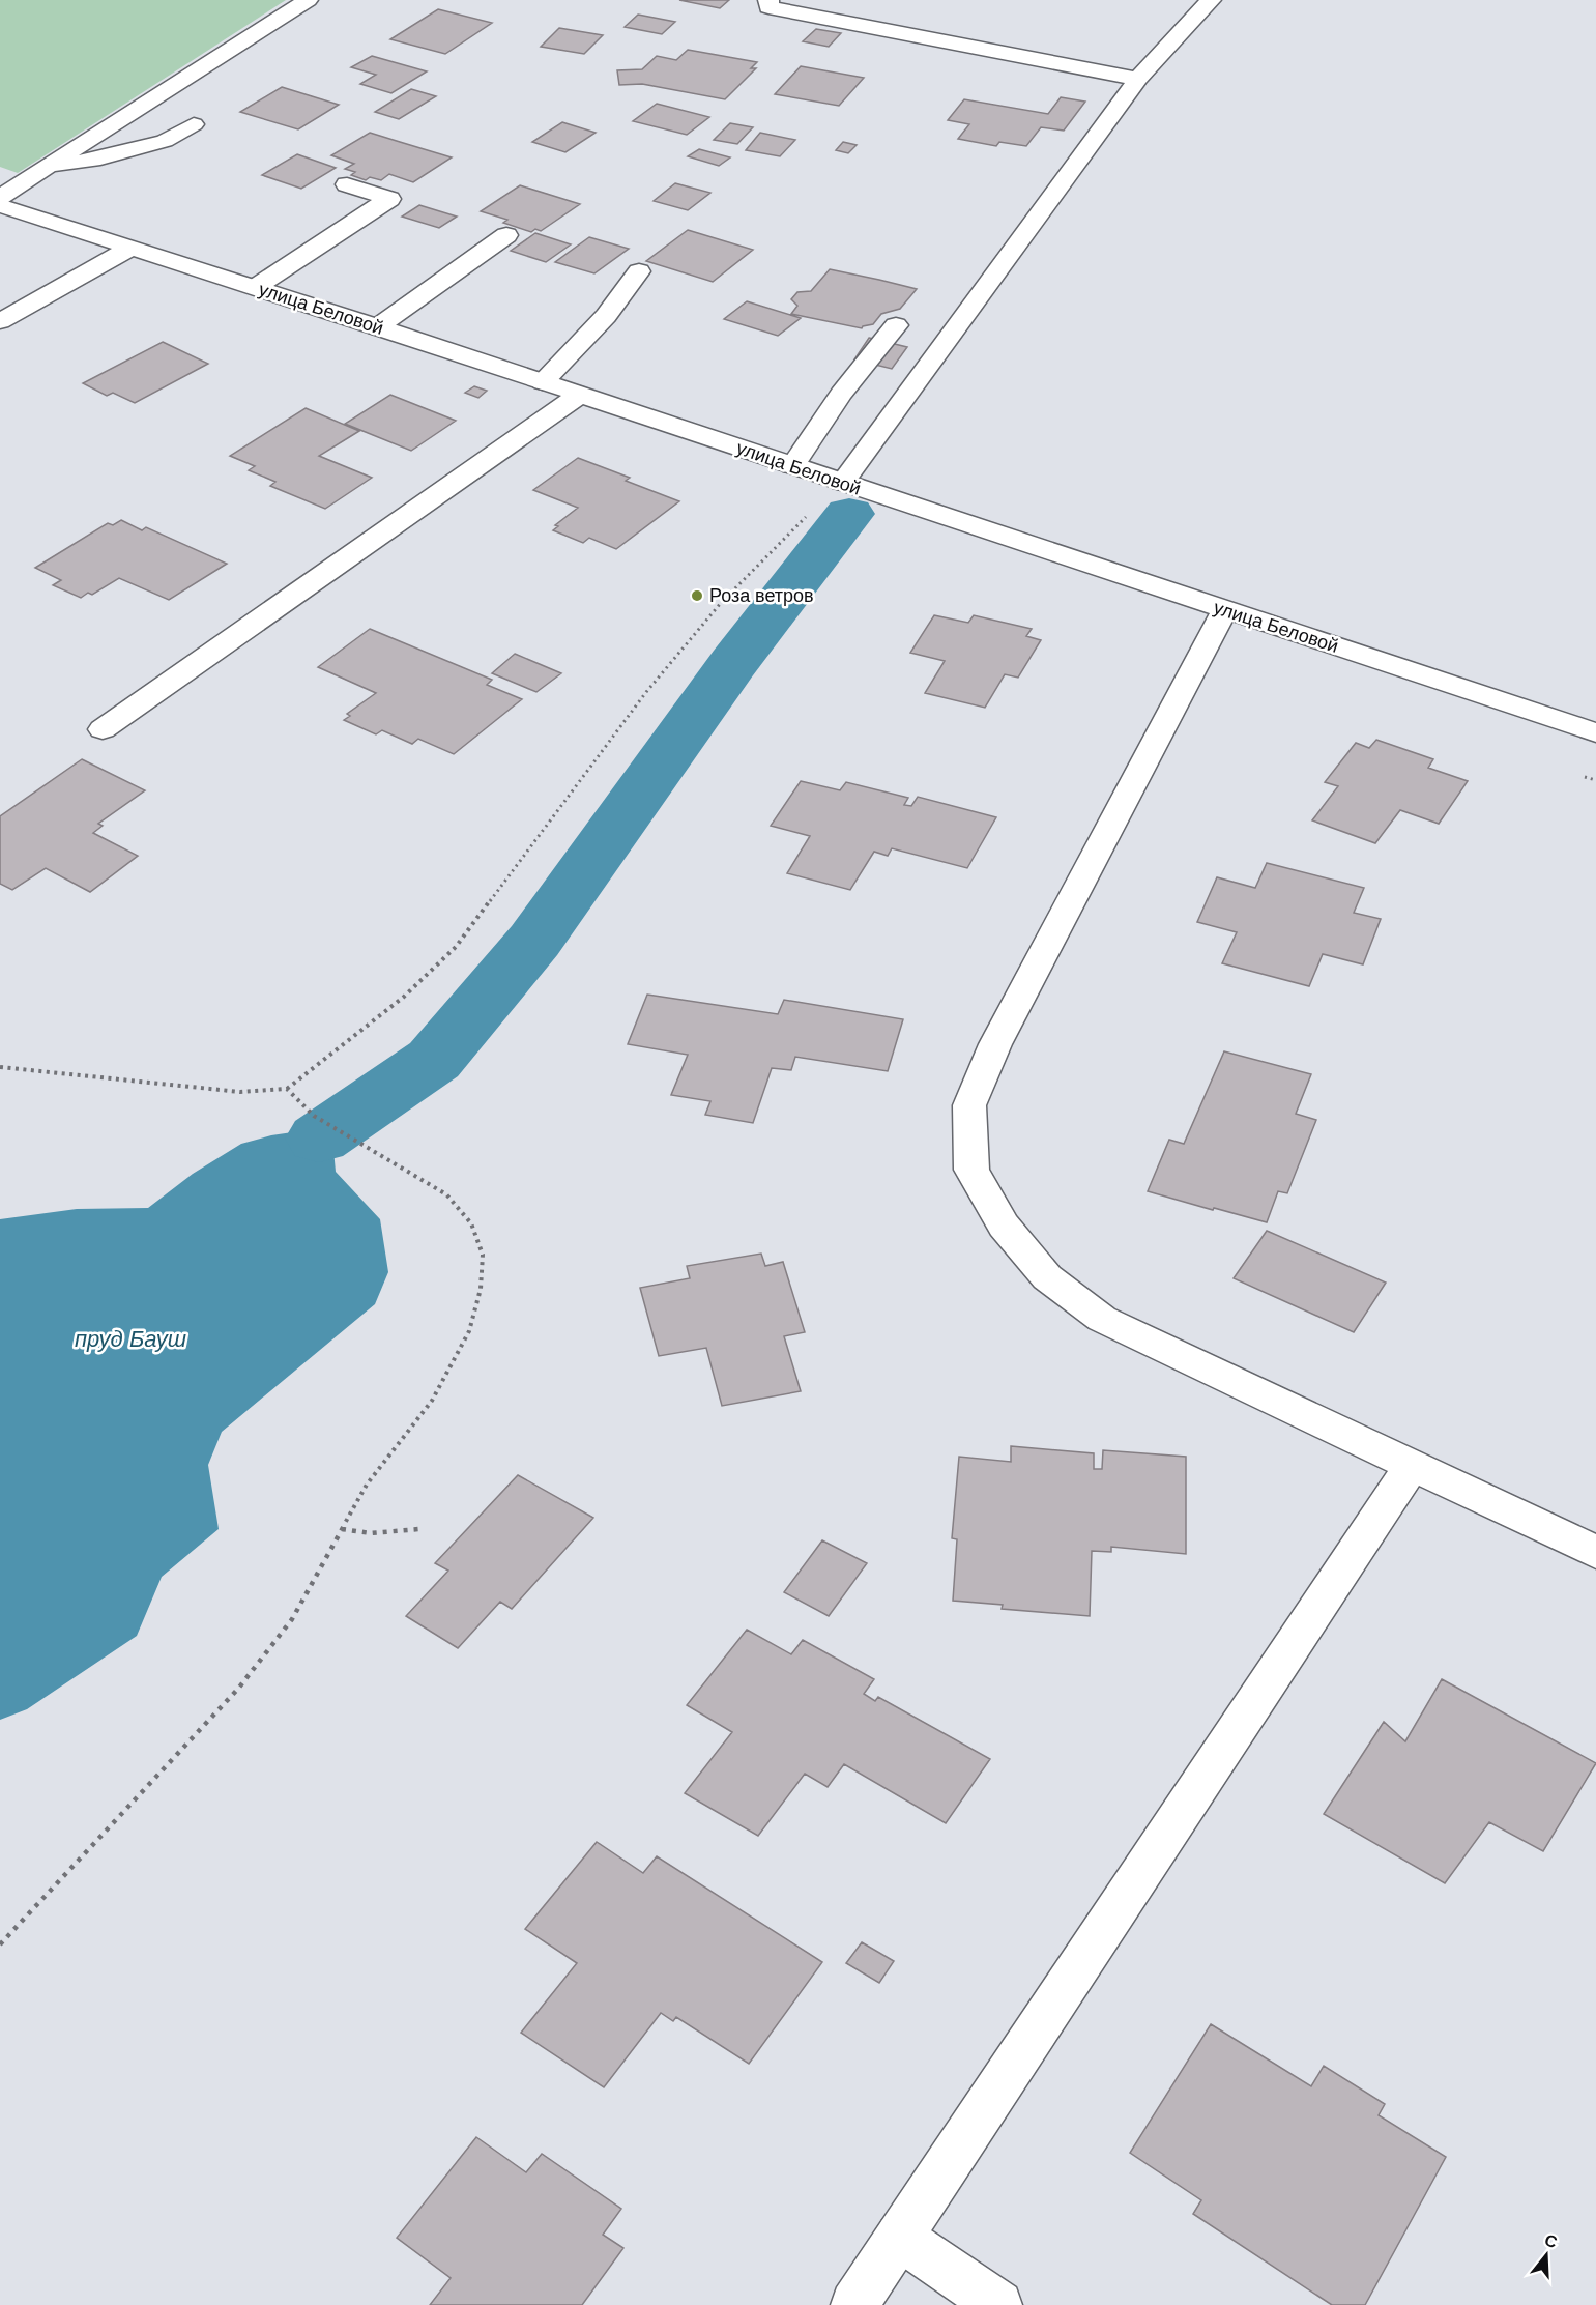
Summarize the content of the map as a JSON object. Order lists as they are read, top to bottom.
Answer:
{
  "streets": {
    "street": ["улица Беловой"]
  },
  "water": ["пруд Бауш"],
  "places": ["Роза ветров"],
  "north": "top"
}
